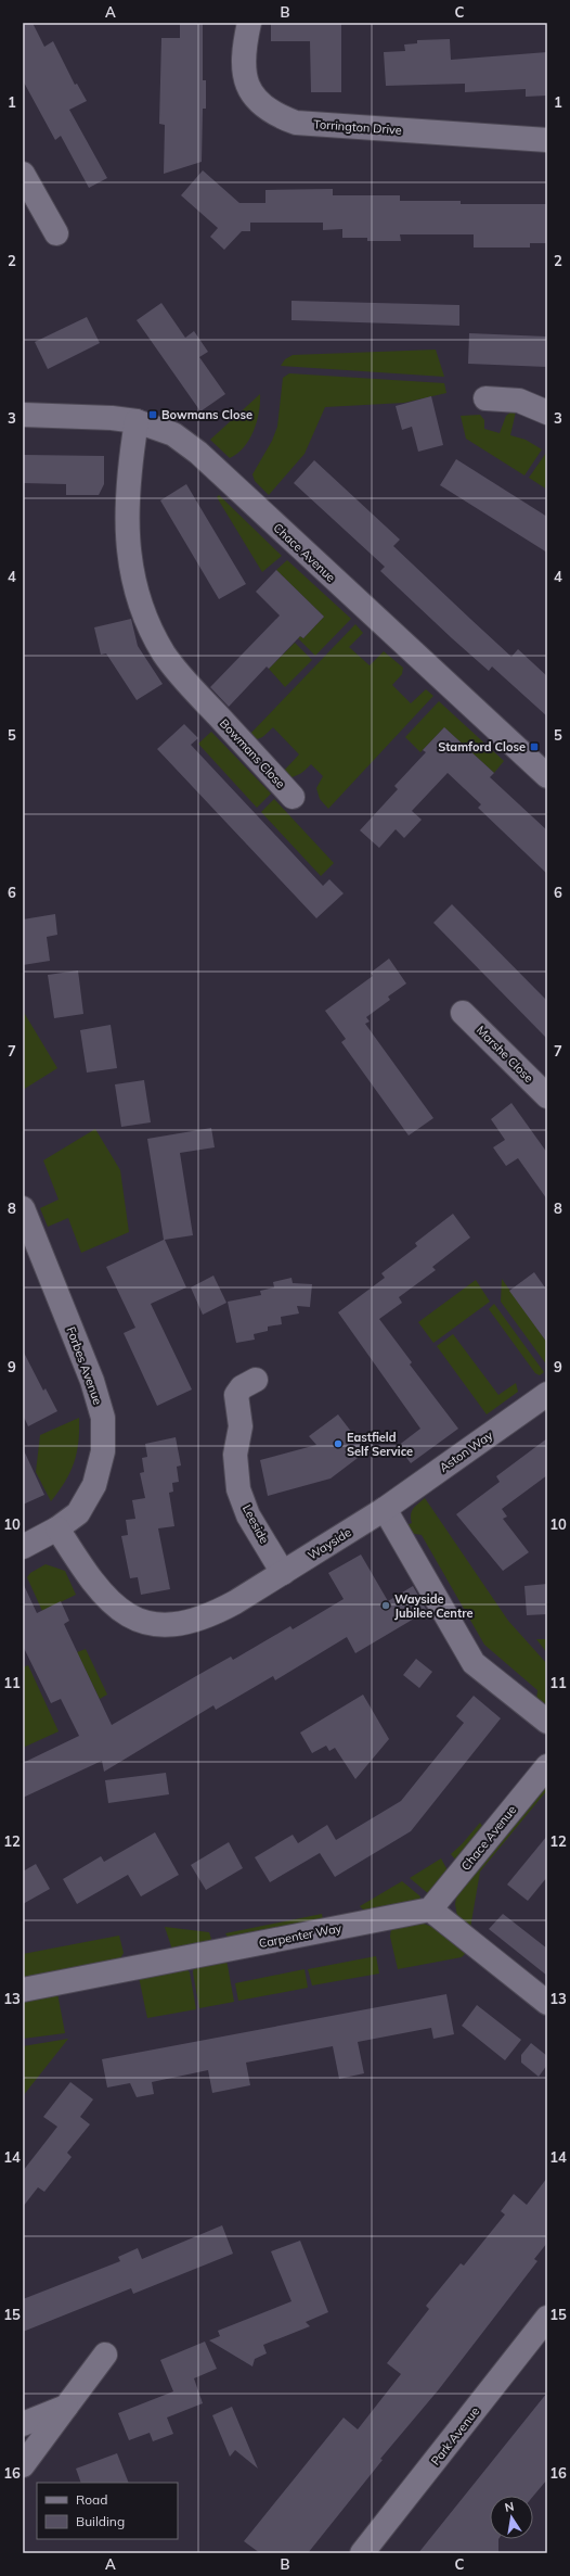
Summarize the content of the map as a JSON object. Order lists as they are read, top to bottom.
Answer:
{
  "streets": {
    "street": [
      "Torrington Drive",
      "Chace Avenue",
      "Bowmans Close",
      "Marshe Close",
      "Forbes Avenue",
      "Aston Way",
      "Leeside",
      "Wayside",
      "Carpenter Way",
      "Park Avenue"
    ]
  },
  "crossings": [
    ["Chace Avenue", "Bowmans Close"],
    ["Chace Avenue", "Carpenter Way"],
    ["Forbes Avenue", "Wayside"],
    ["Aston Way", "Wayside"],
    ["Leeside", "Wayside"]
  ],
  "places": {
    "transit": ["Bowmans Close", "Stamford Close"],
    "other": ["Eastfield Self Service", "Wayside Jubilee Centre"]
  },
  "legend": ["Road", "Building"],
  "north": "top",
  "grid": {
    "columns": ["A", "B", "C"],
    "rows": [
      "1",
      "2",
      "3",
      "4",
      "5",
      "6",
      "7",
      "8",
      "9",
      "10",
      "11",
      "12",
      "13",
      "14",
      "15",
      "16"
    ]
  }
}
